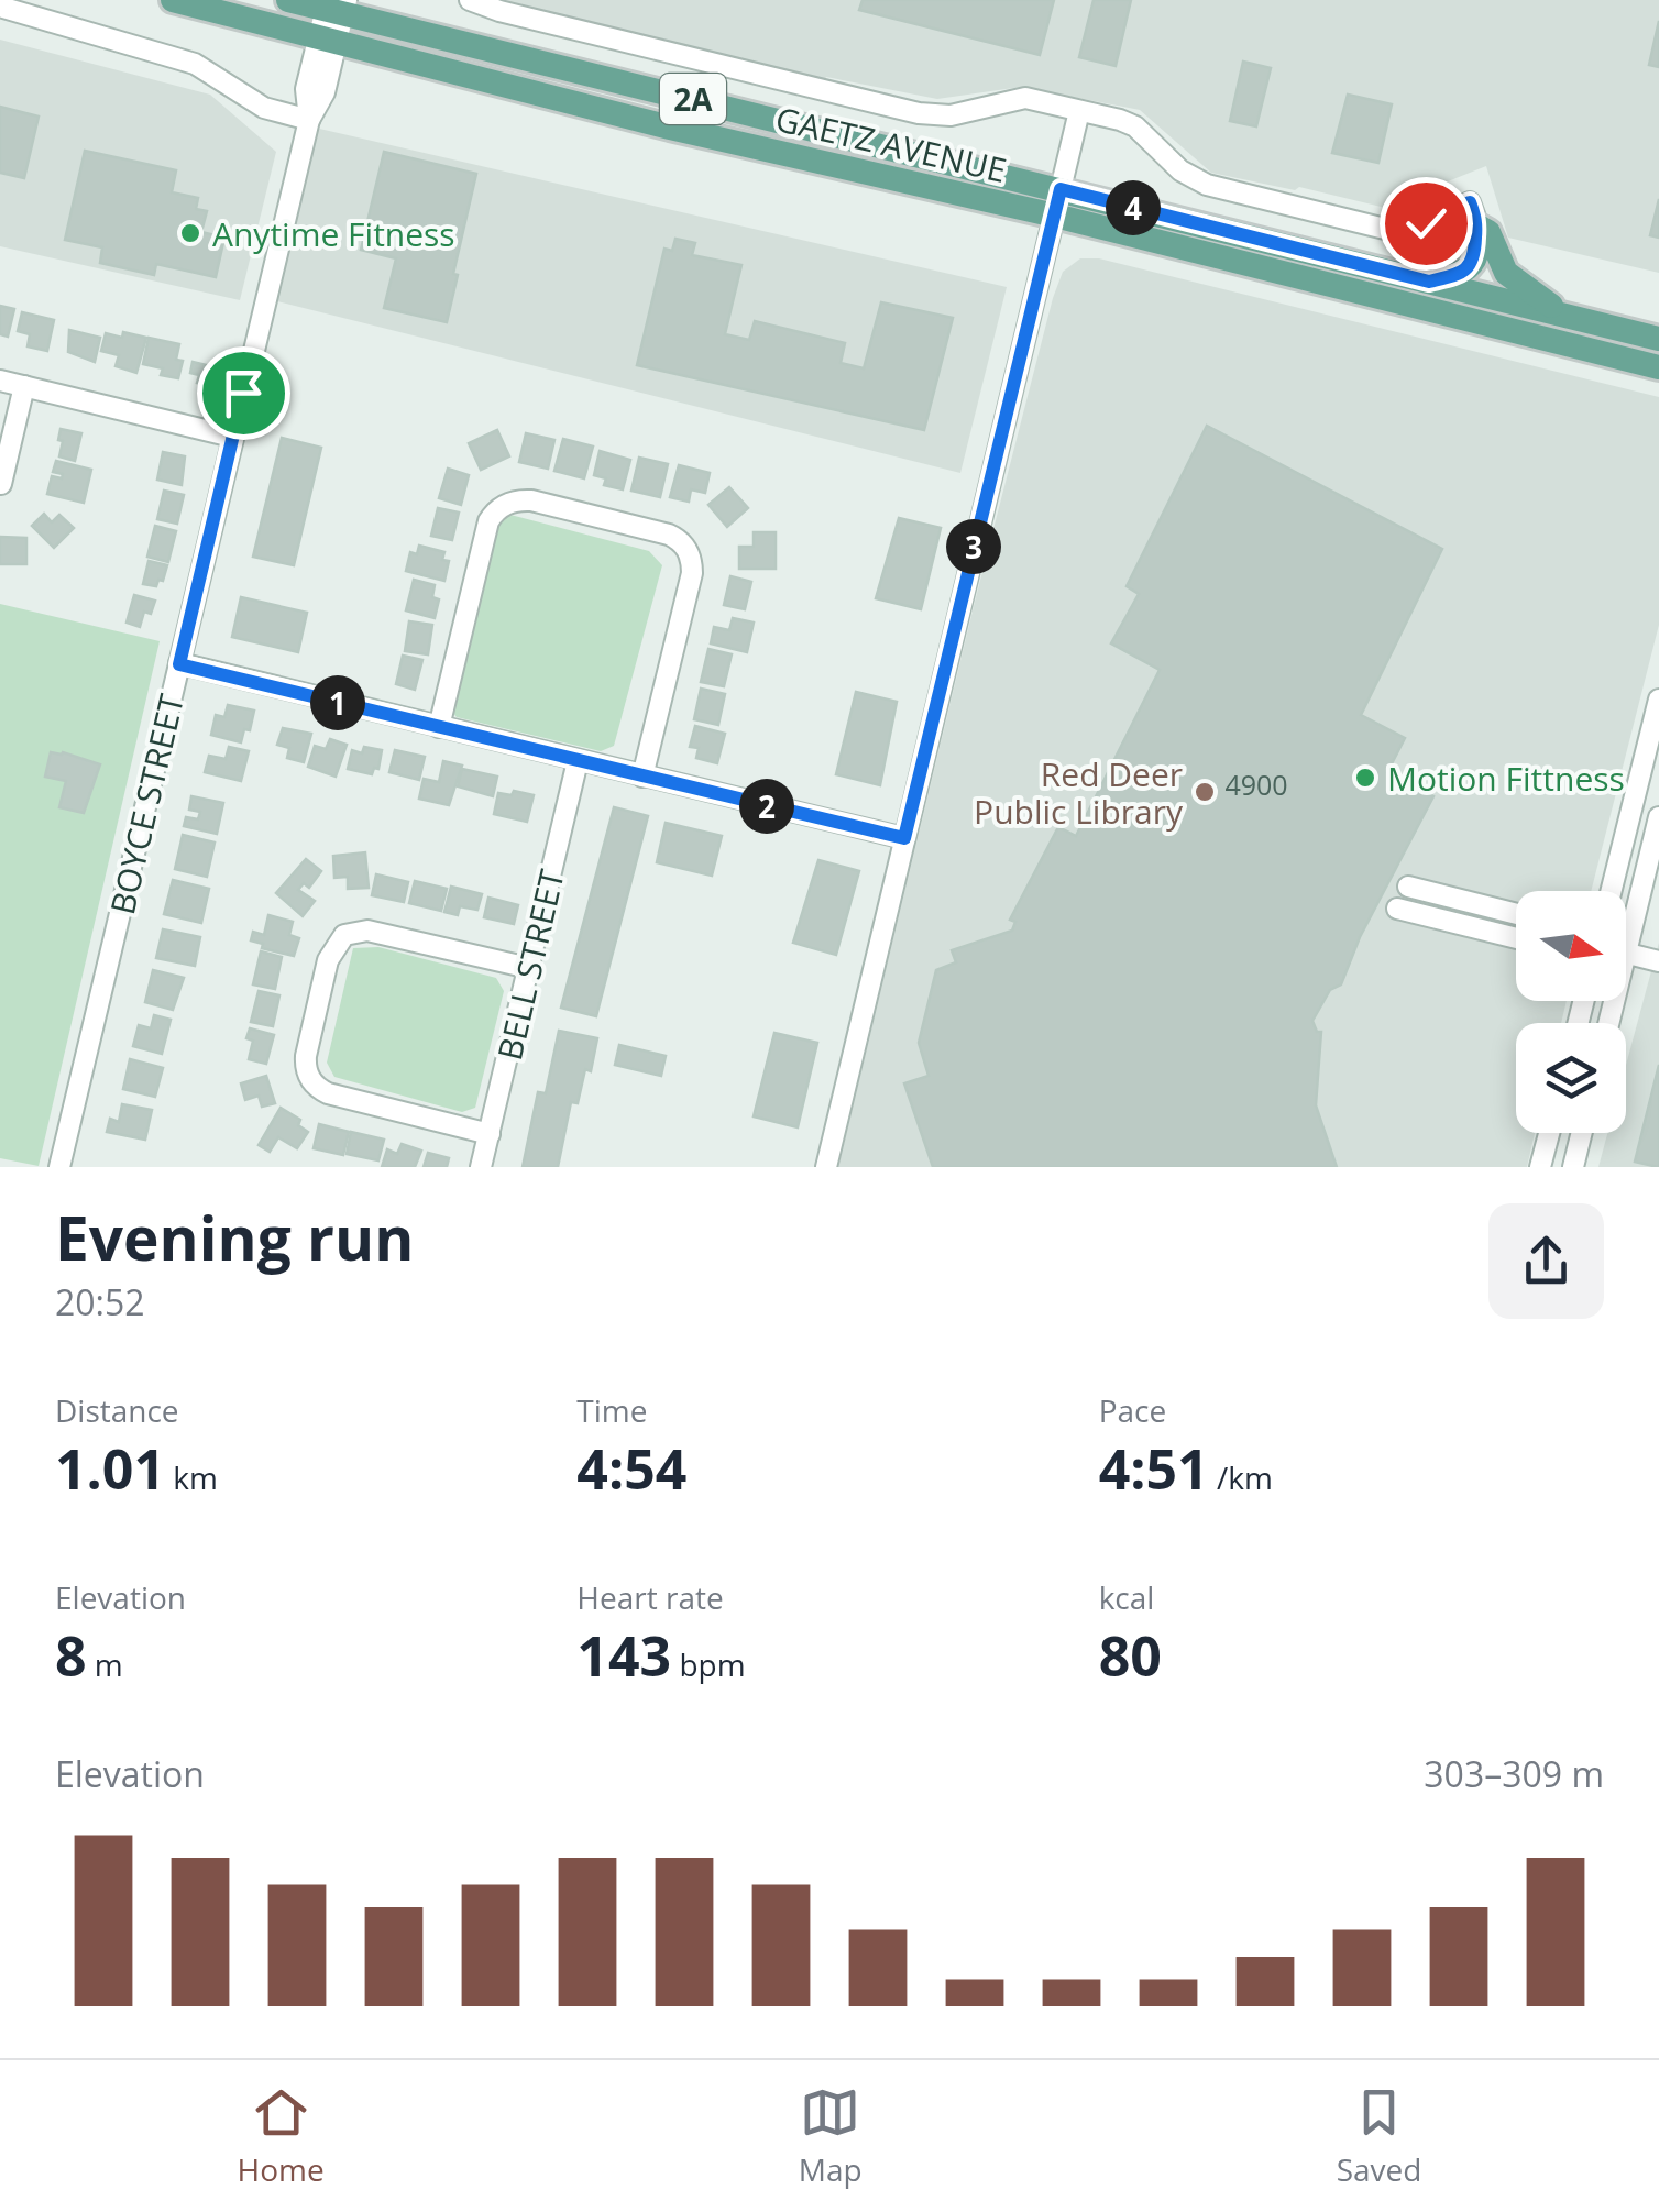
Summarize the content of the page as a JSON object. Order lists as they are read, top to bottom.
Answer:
{
  "streets": {
    "main road": ["2A", "GAETZ AVENUE"],
    "street": ["BOYCE STREET", "BELL STREET"]
  },
  "crossings": [
    ["GAETZ AVENUE", "BOYCE STREET"]
  ],
  "places": ["Anytime Fitness", "Motion Fittness", "Red Deer Public Library"],
  "house_numbers": ["4900"],
  "north": "right",
  "page": {
    "pins": [
      "4",
      "3",
      "1",
      "2"
    ],
    "heading": ["Evening run", "20:52"],
    "stats": [
      ["Distance", "1.01 km"],
      ["Time", "4:54"],
      ["Pace", "4:51 /km"],
      ["Elevation", "8 m"],
      ["Heart rate", "143 bpm"],
      ["kcal", "80"]
    ],
    "chart": ["Elevation", "303–309 m"],
    "tabs": ["Home", "Map", "Saved"]
  }
}
